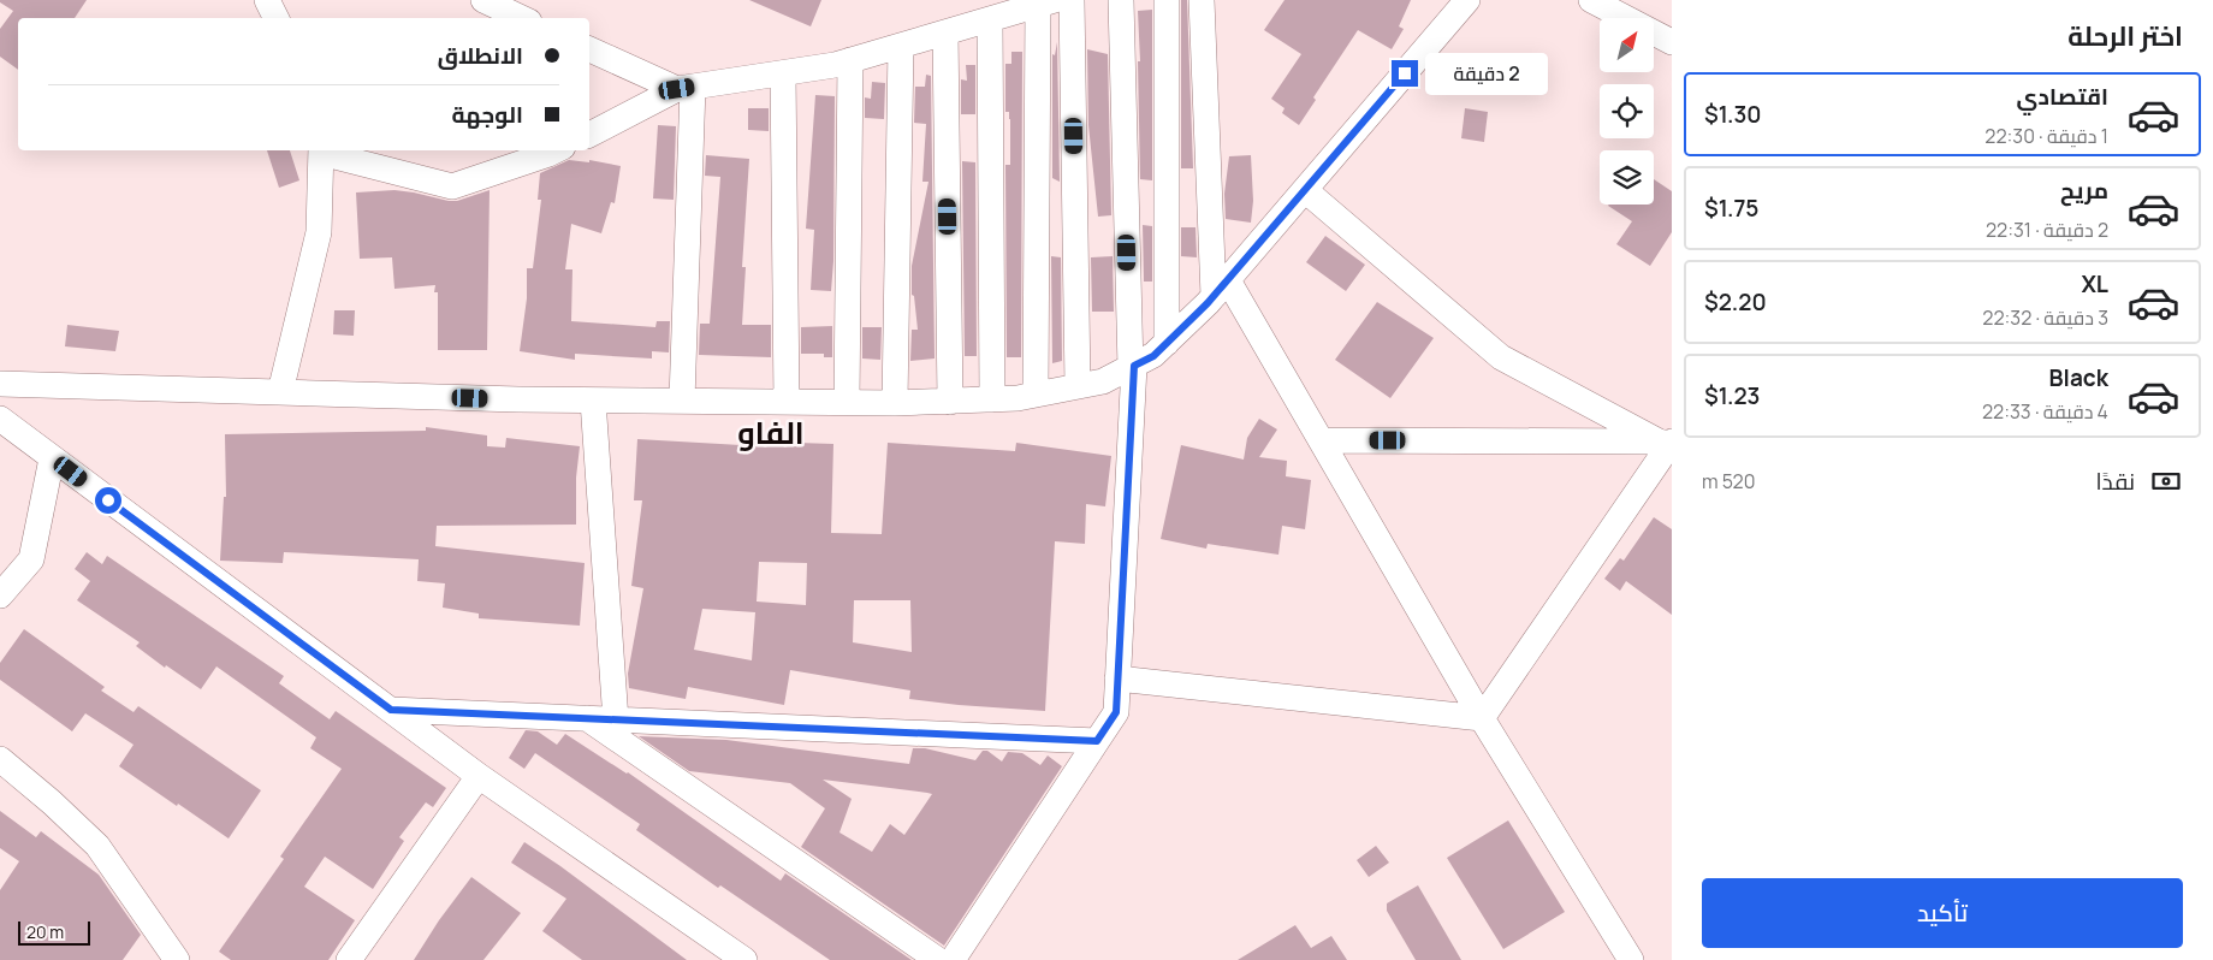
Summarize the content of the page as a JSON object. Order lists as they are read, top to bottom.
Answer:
{
  "districts": ["الفاو"],
  "scale_bar": "20 m",
  "north": "top right",
  "page": {
    "heading": "اختر الرحلة",
    "banner": ["الانطلاق", "الوجهة"],
    "bubble": "2 دقيقة",
    "list": [
      {
        "name": "اقتصادي",
        "note": "1 دقيقة · 22:30",
        "value": "$1.30"
      },
      {
        "name": "مريح",
        "note": "2 دقيقة · 22:31",
        "value": "$1.75"
      },
      {
        "name": "XL",
        "note": "3 دقيقة · 22:32",
        "value": "$2.20"
      },
      {
        "name": "Black",
        "note": "4 دقيقة · 22:33",
        "value": "$1.23"
      }
    ],
    "pay": ["نقدًا", "520 m"],
    "buttons": "تأكيد",
    "scale": "20 m"
  }
}
